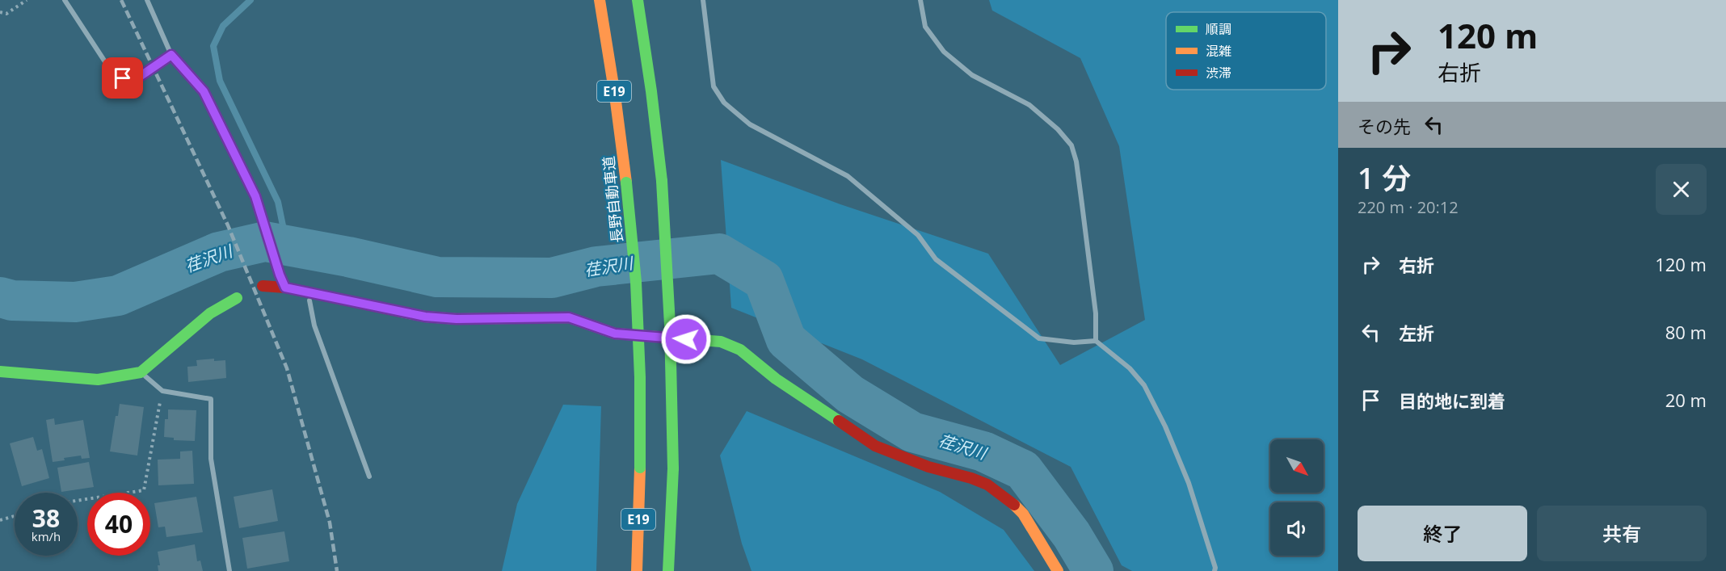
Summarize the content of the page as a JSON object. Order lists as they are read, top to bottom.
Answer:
{
  "streets": {
    "main road": ["E19", "長野自動車道"]
  },
  "water": ["荏沢川"],
  "legend": ["順調", "混雑", "渋滞"],
  "north": "bottom right",
  "page": {
    "turn": ["120 m", "右折"],
    "then": "その先",
    "heading": ["1 分", "220 m · 20:12"],
    "list": [
      {
        "name": "右折",
        "value": "120 m"
      },
      {
        "name": "左折",
        "value": "80 m"
      },
      {
        "name": "目的地に到着",
        "value": "20 m"
      }
    ],
    "speed": "38 km/h",
    "limit": "40",
    "buttons": ["終了", "共有"]
  }
}
